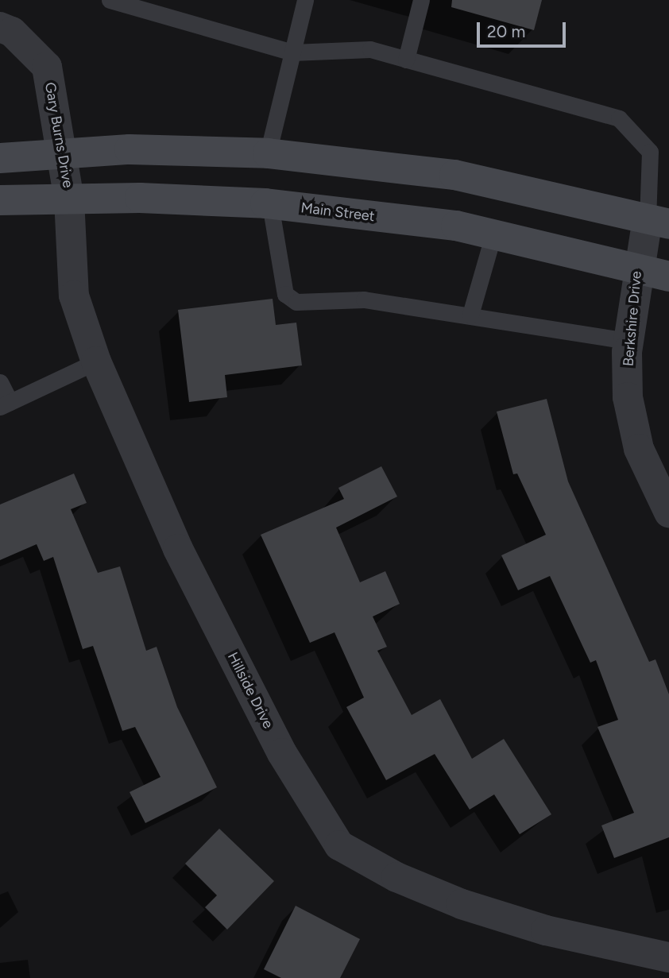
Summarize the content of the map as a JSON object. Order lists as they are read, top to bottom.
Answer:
{
  "streets": {
    "main road": ["Main Street"],
    "street": ["Gary Burns Drive", "Berkshire Drive", "Hillside Drive"]
  },
  "crossings": [
    ["Gary Burns Drive", "Main Street"],
    ["Gary Burns Drive", "Hillside Drive"],
    ["Main Street", "Berkshire Drive"],
    ["Main Street", "Hillside Drive"]
  ],
  "scale_bar": "20 m"
}
